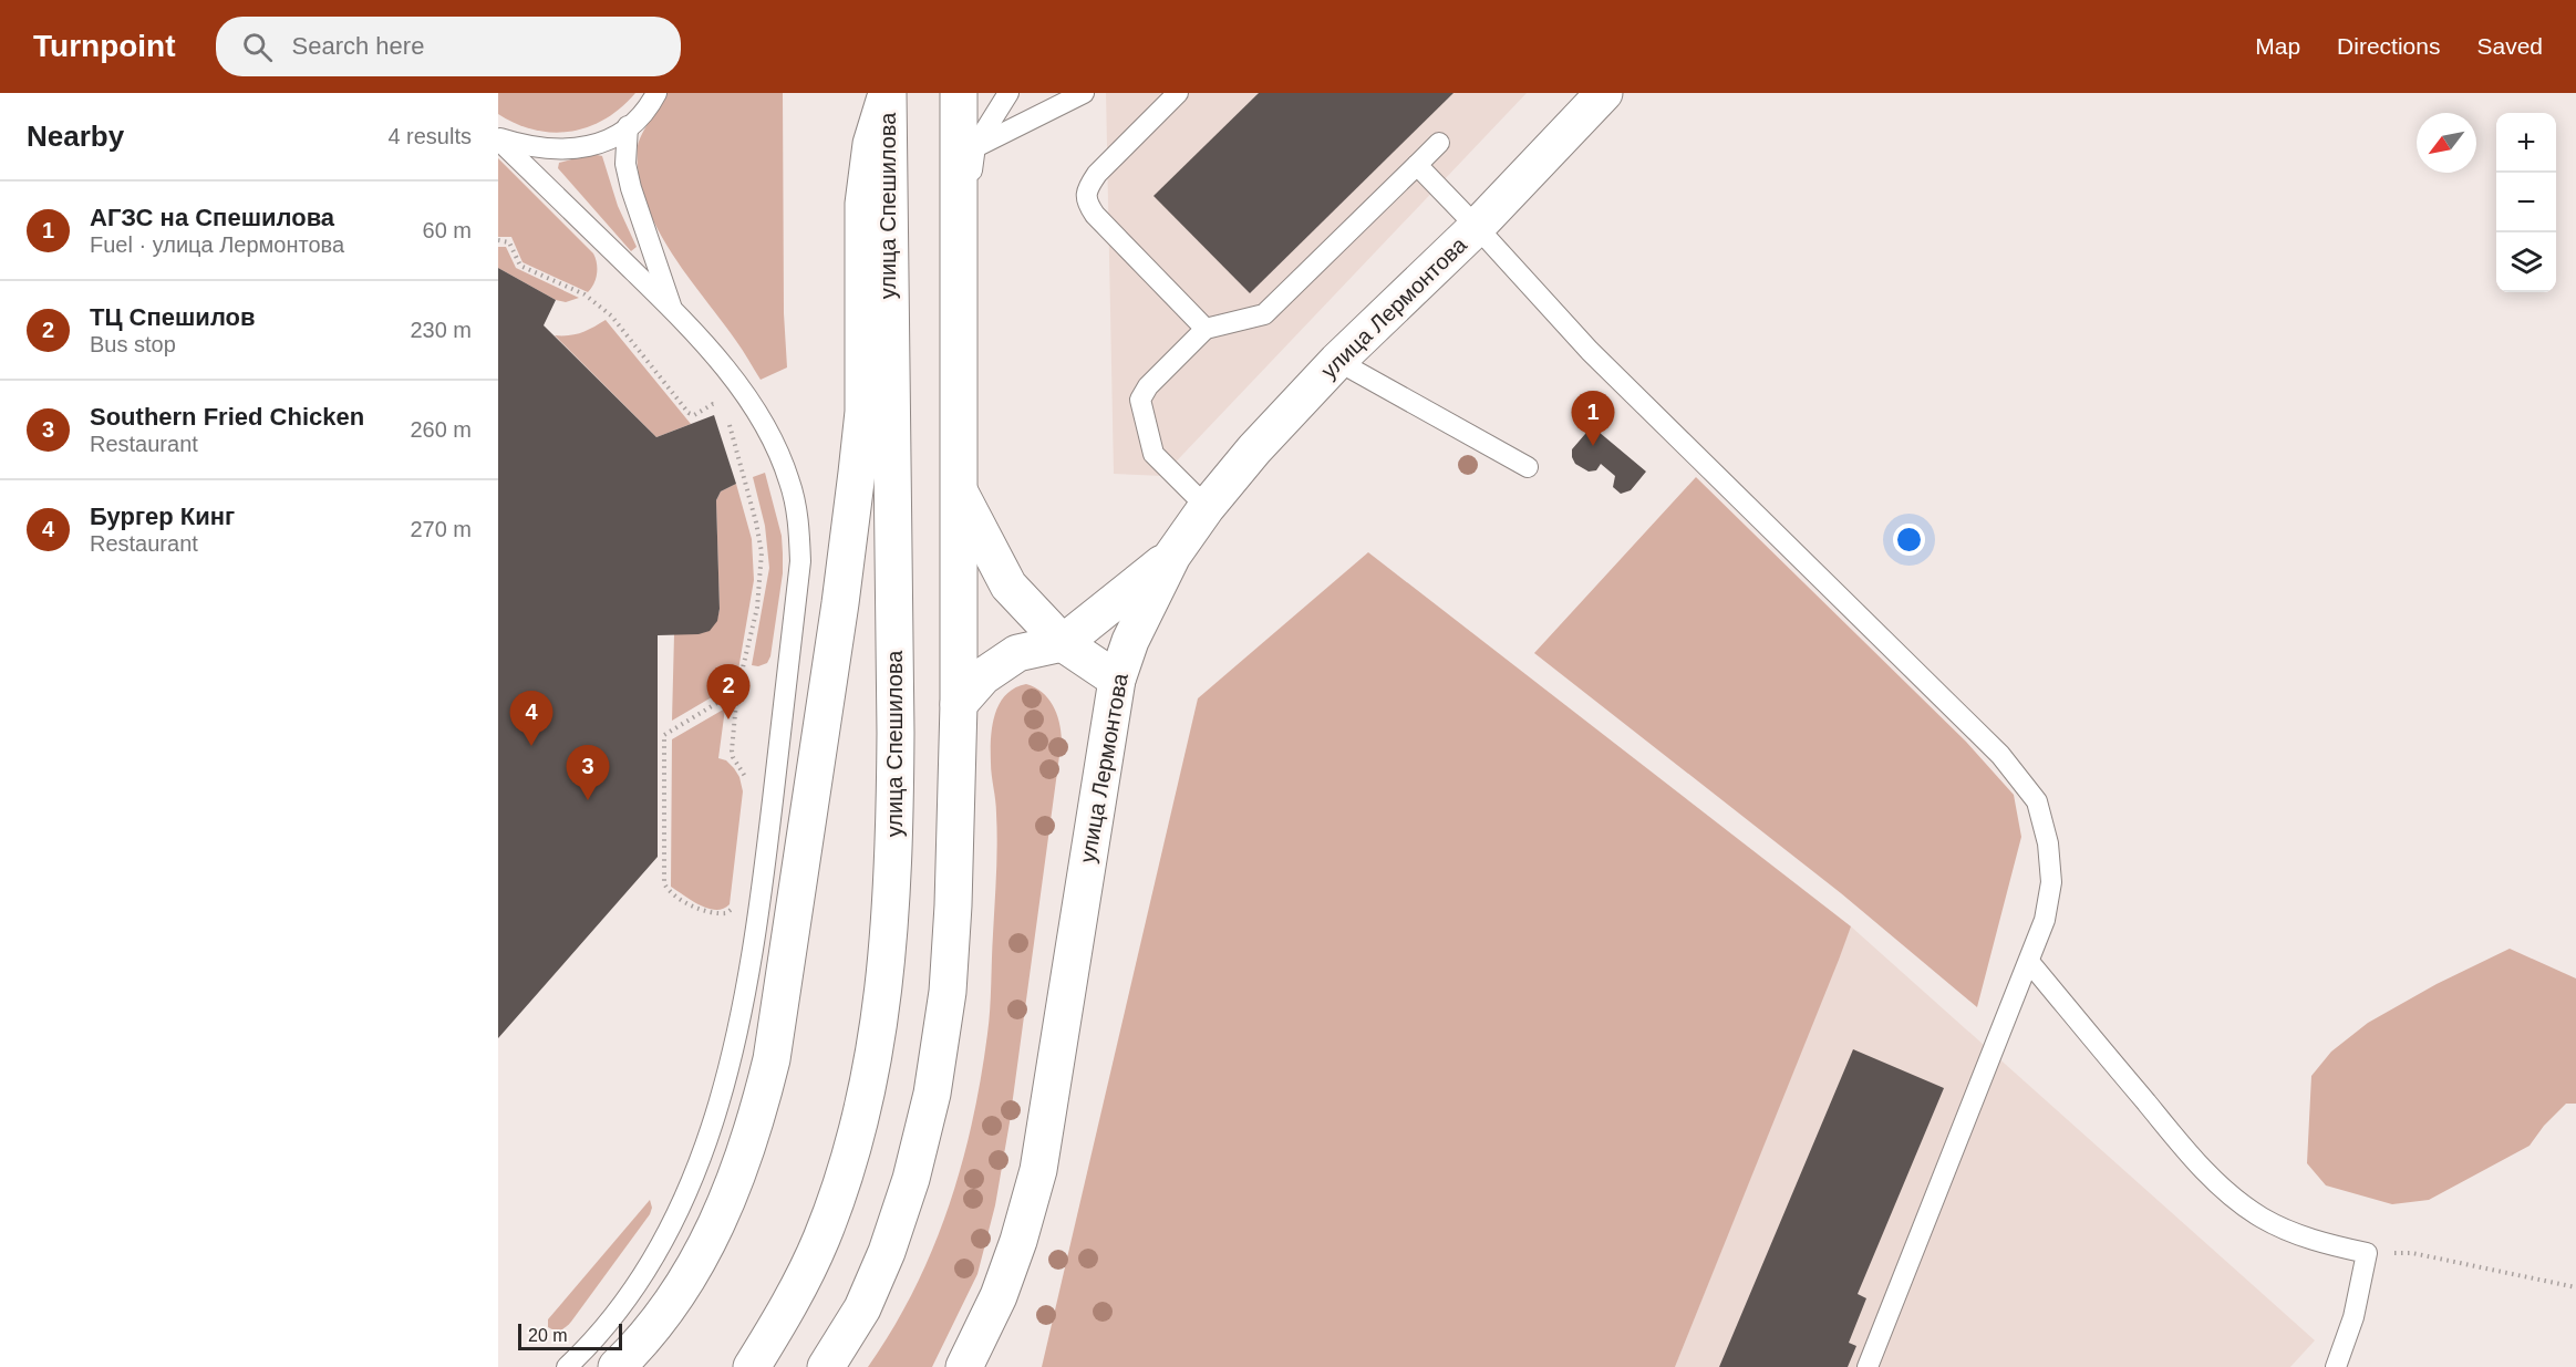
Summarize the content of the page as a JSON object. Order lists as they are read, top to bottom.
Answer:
{
  "streets": {
    "street": ["улица Спешилова", "улица Лермонтова"]
  },
  "scale_bar": "20 m",
  "north": "bottom left",
  "page": {
    "header": "Turnpoint",
    "search": "Search here",
    "nav": ["Map", "Directions", "Saved"],
    "heading": ["Nearby", "4 results"],
    "map_buttons": ["+", "−"],
    "list": [
      {
        "mark": "1",
        "name": "АГЗС на Спешилова",
        "note": "Fuel · улица Лермонтова",
        "value": "60 m"
      },
      {
        "mark": "2",
        "name": "ТЦ Спешилов",
        "note": "Bus stop",
        "value": "230 m"
      },
      {
        "mark": "3",
        "name": "Southern Fried Chicken",
        "note": "Restaurant",
        "value": "260 m"
      },
      {
        "mark": "4",
        "name": "Бургер Кинг",
        "note": "Restaurant",
        "value": "270 m"
      }
    ],
    "pins": [
      "1",
      "2",
      "4",
      "3"
    ],
    "scale": "20 m"
  }
}
